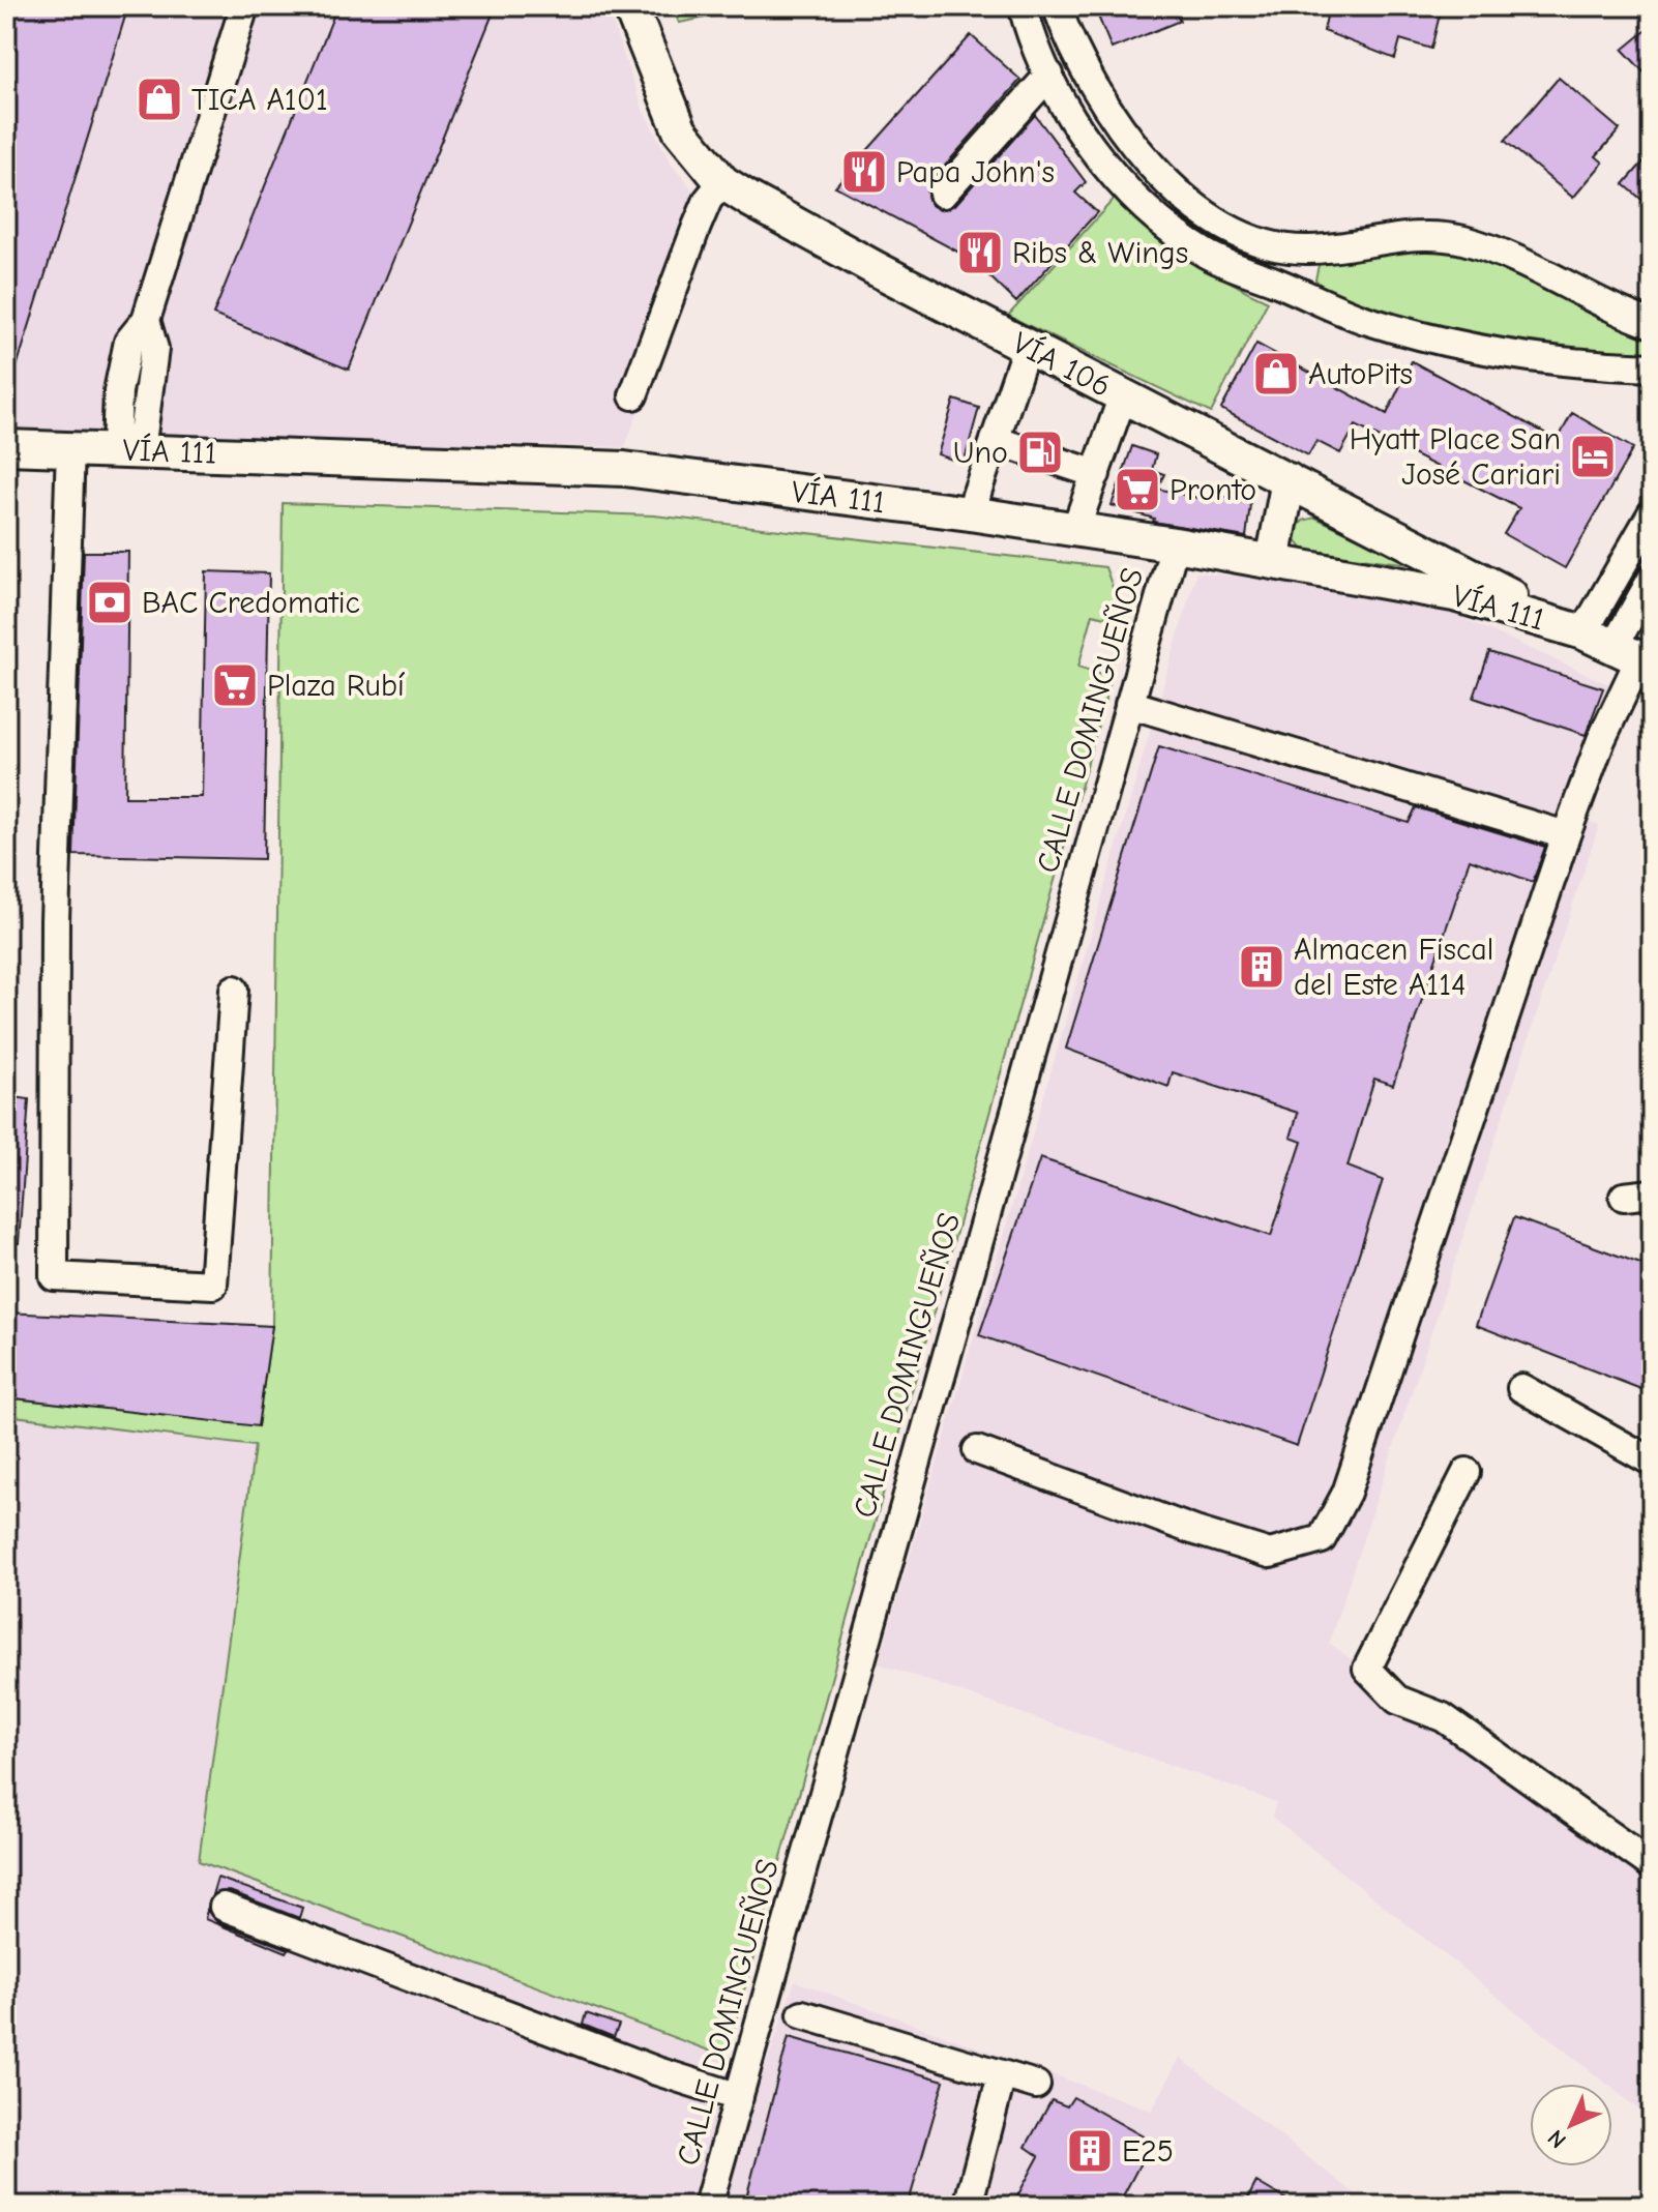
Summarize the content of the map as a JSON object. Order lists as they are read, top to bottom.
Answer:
{
  "streets": {
    "main road": ["VÍA 106", "VÍA 111"],
    "street": ["CALLE DOMINGUEÑOS"]
  },
  "crossings": [
    ["VÍA 106", "VÍA 111"],
    ["VÍA 111", "CALLE DOMINGUEÑOS"]
  ],
  "places": {
    "shop": ["TICA A101", "AutoPits"],
    "restaurant": ["Papa John's", "Ribs & Wings"],
    "fuel station": ["Uno"],
    "hotel": ["Hyatt Place San José Cariari"],
    "supermarket": ["Pronto", "Plaza Rubí"],
    "bank": ["BAC Credomatic"],
    "building": ["Almacen Fiscal del Este A114", "E25"]
  },
  "north": "bottom left"
}
